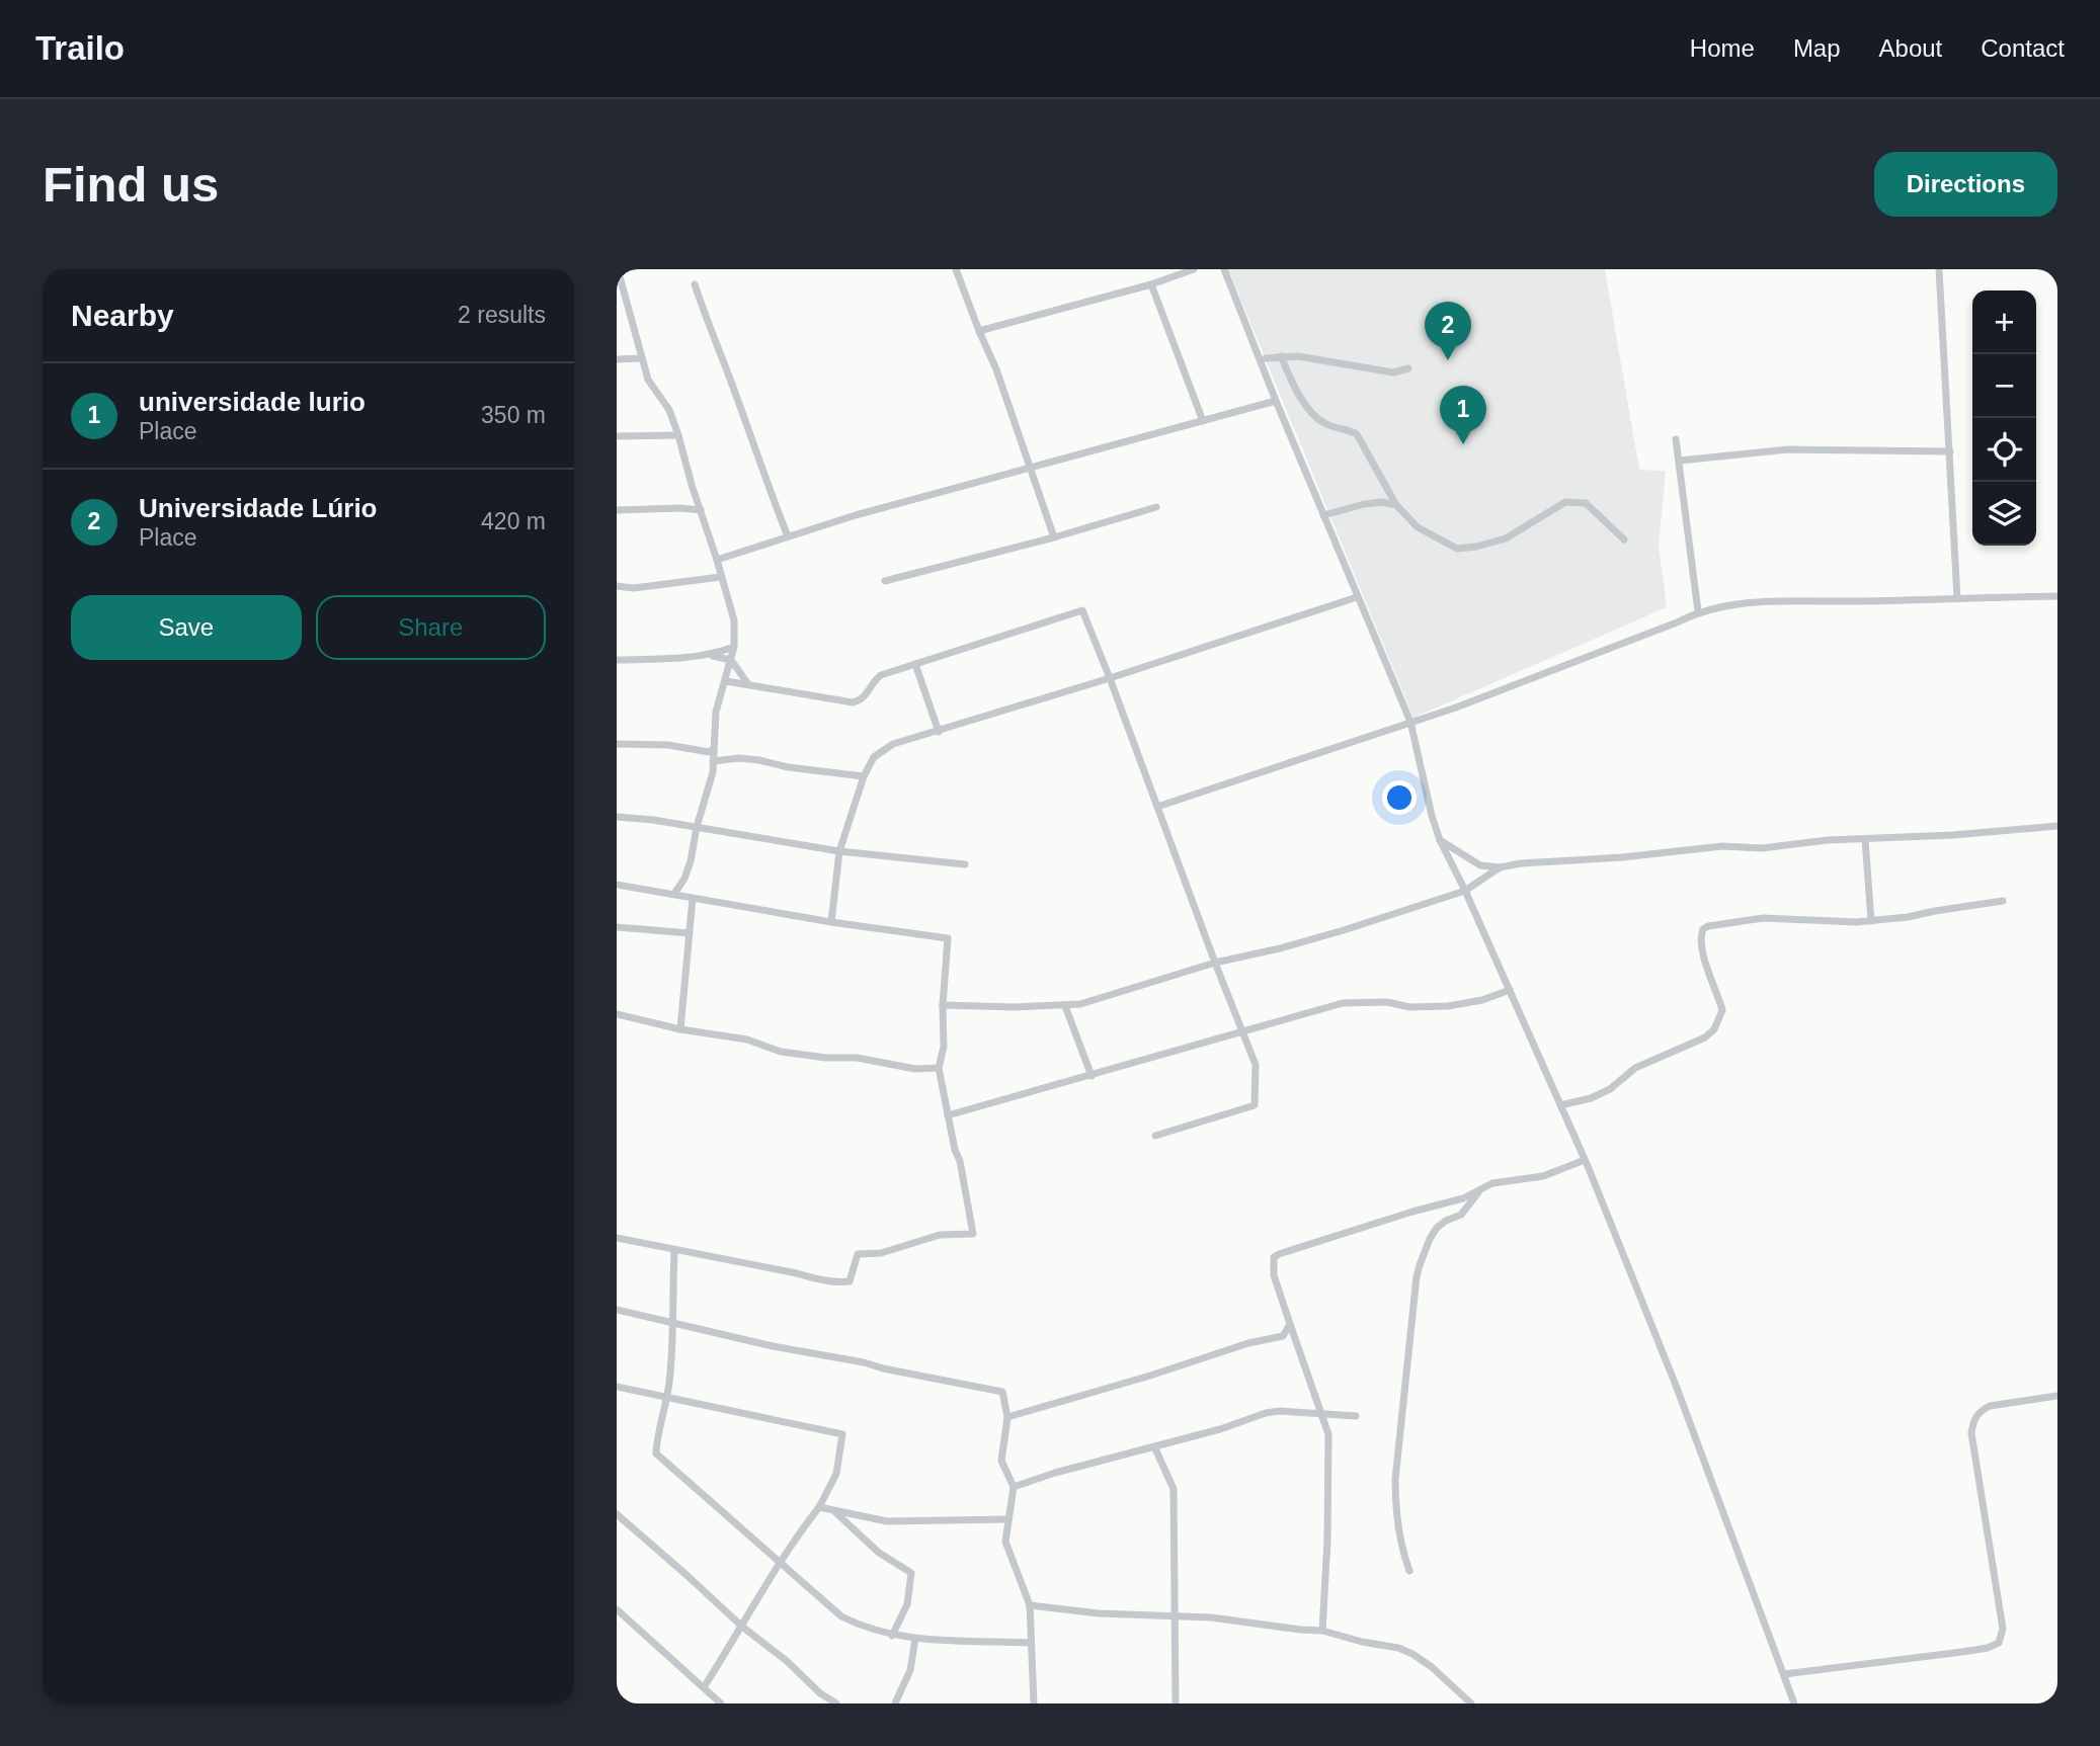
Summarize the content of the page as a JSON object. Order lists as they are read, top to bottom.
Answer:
{
  "page": {
    "header": "Trailo",
    "nav": [
      "Home",
      "Map",
      "About",
      "Contact"
    ],
    "buttons": [
      "Directions",
      ["Save", "Share"]
    ],
    "title": "Find us",
    "heading": ["Nearby", "2 results"],
    "map_buttons": ["+", "−"],
    "pins": ["2", "1"],
    "list": [
      {
        "mark": "1",
        "name": "universidade lurio",
        "note": "Place",
        "value": "350 m"
      },
      {
        "mark": "2",
        "name": "Universidade Lúrio",
        "note": "Place",
        "value": "420 m"
      }
    ]
  }
}
